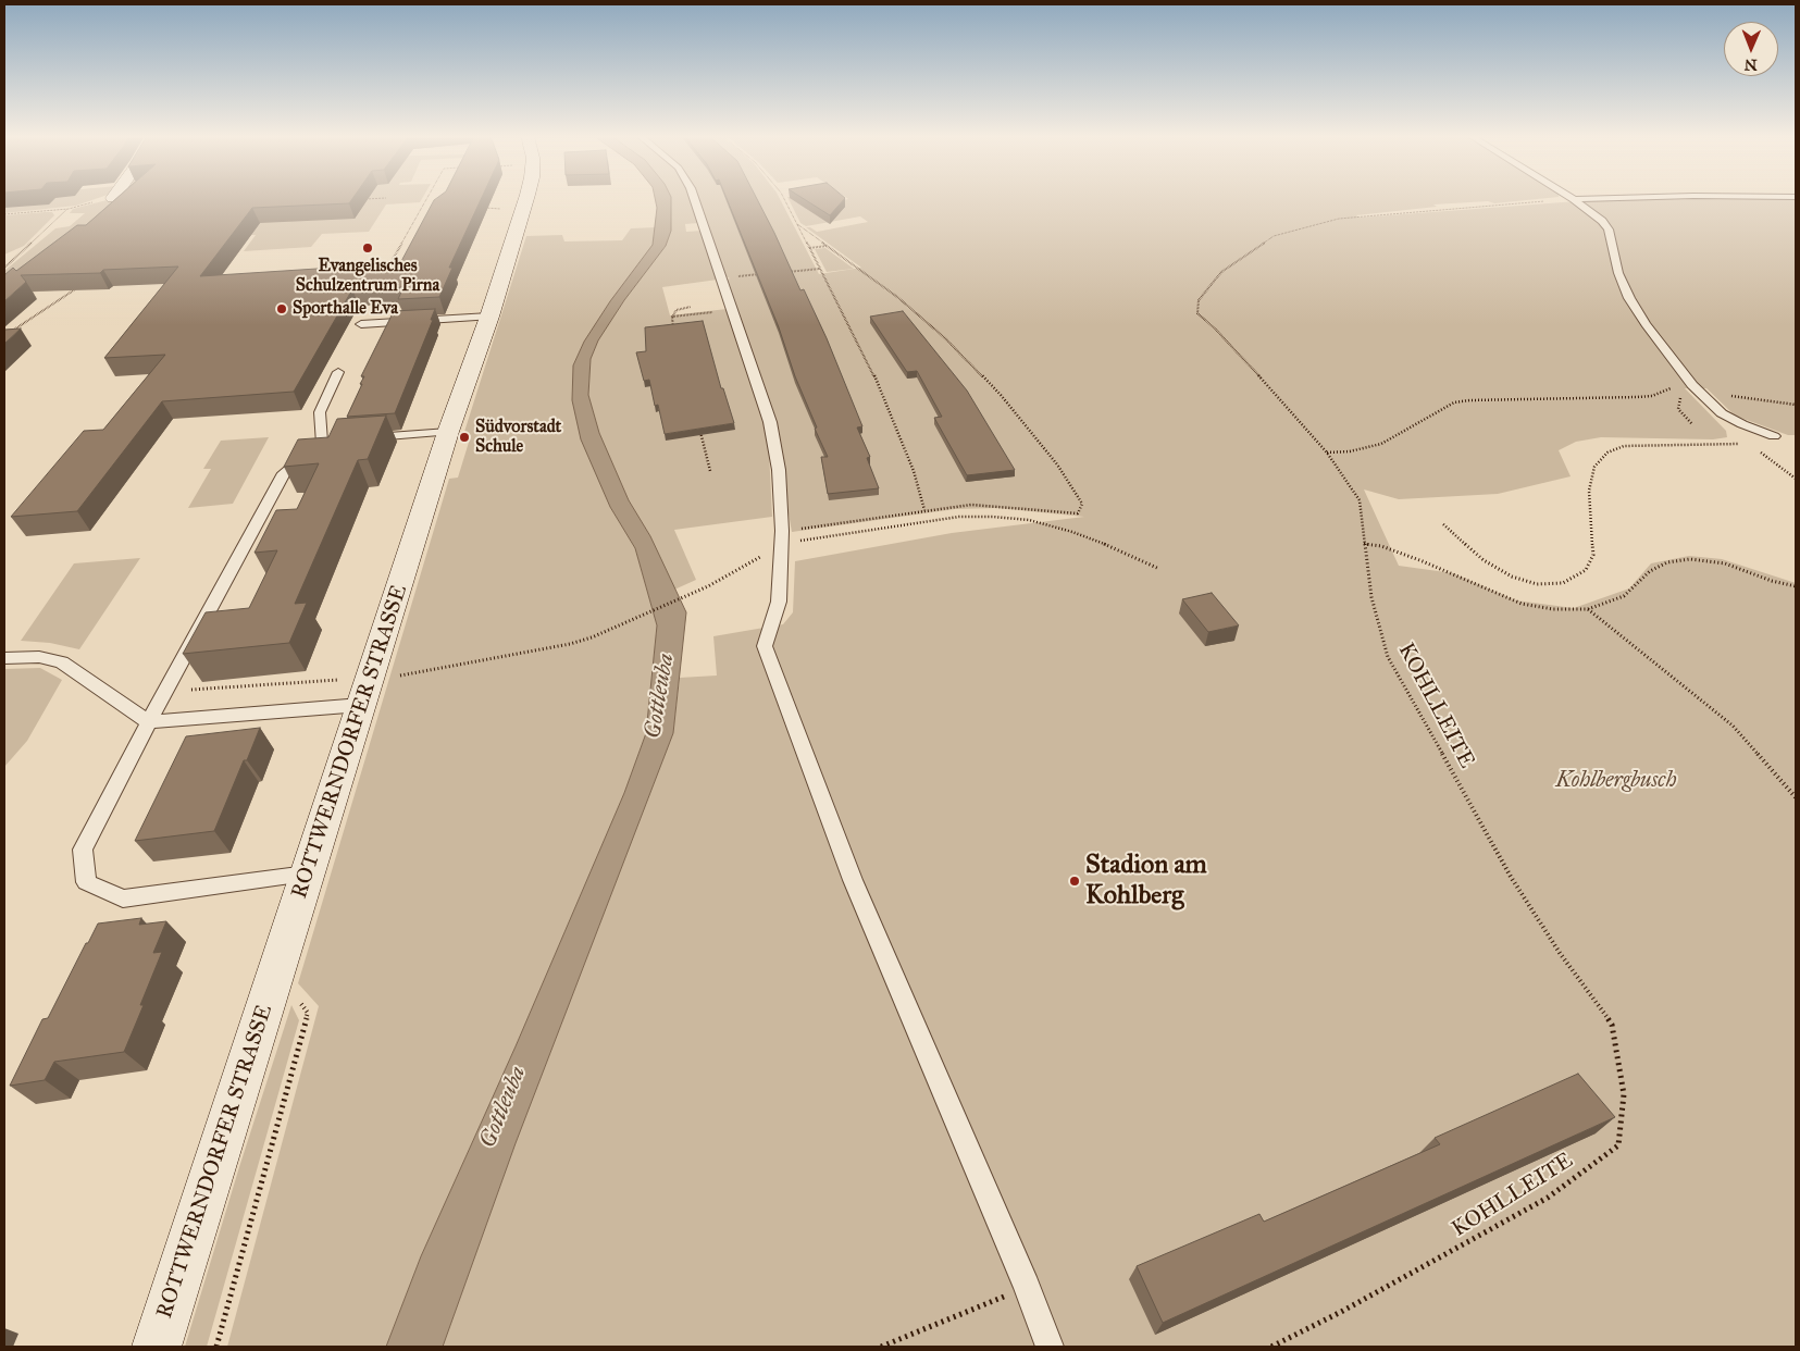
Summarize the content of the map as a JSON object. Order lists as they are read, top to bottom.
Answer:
{
  "streets": {
    "main road": ["ROTTWERNDORFER STRASSE"],
    "path": ["KOHLLEITE"]
  },
  "water": ["Gottleuba"],
  "parks": ["Kohlbergbusch"],
  "places": [
    "Evangelisches Schulzentrum Pirna",
    "Sporthalle Eva",
    "Südvorstadt Schule",
    "Stadion am Kohlberg"
  ],
  "north": "bottom"
}
